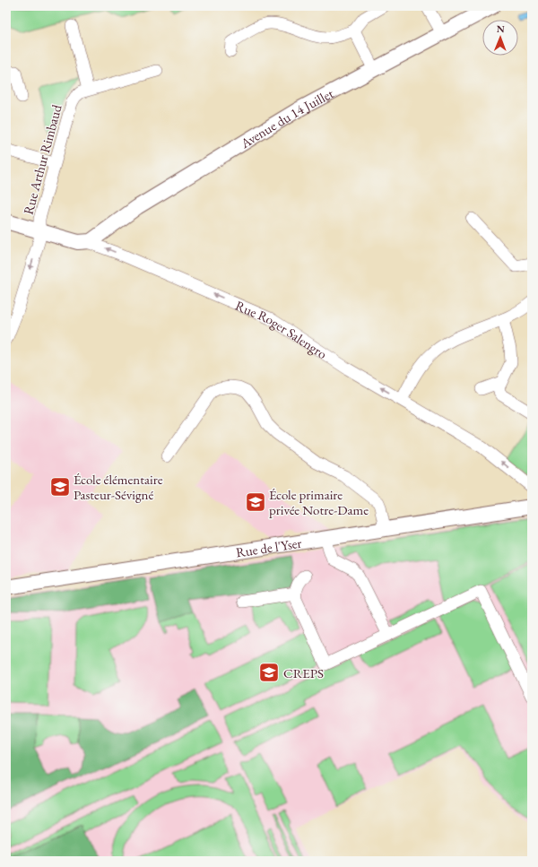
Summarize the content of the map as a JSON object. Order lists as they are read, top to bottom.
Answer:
{
  "streets": {
    "street": [
      "Avenue du 14 Juillet",
      "Rue Arthur Rimbaud",
      "Rue Roger Salengro",
      "Rue de l'Yser"
    ]
  },
  "crossings": [
    ["Avenue du 14 Juillet", "Rue Roger Salengro"],
    ["Rue Arthur Rimbaud", "Rue Roger Salengro"]
  ],
  "one_way": ["Rue Roger Salengro"],
  "places": {
    "school or university": ["École élémentaire Pasteur-Sévigné", "École primaire privée Notre-Dame", "CREPS"]
  },
  "north": "top"
}
